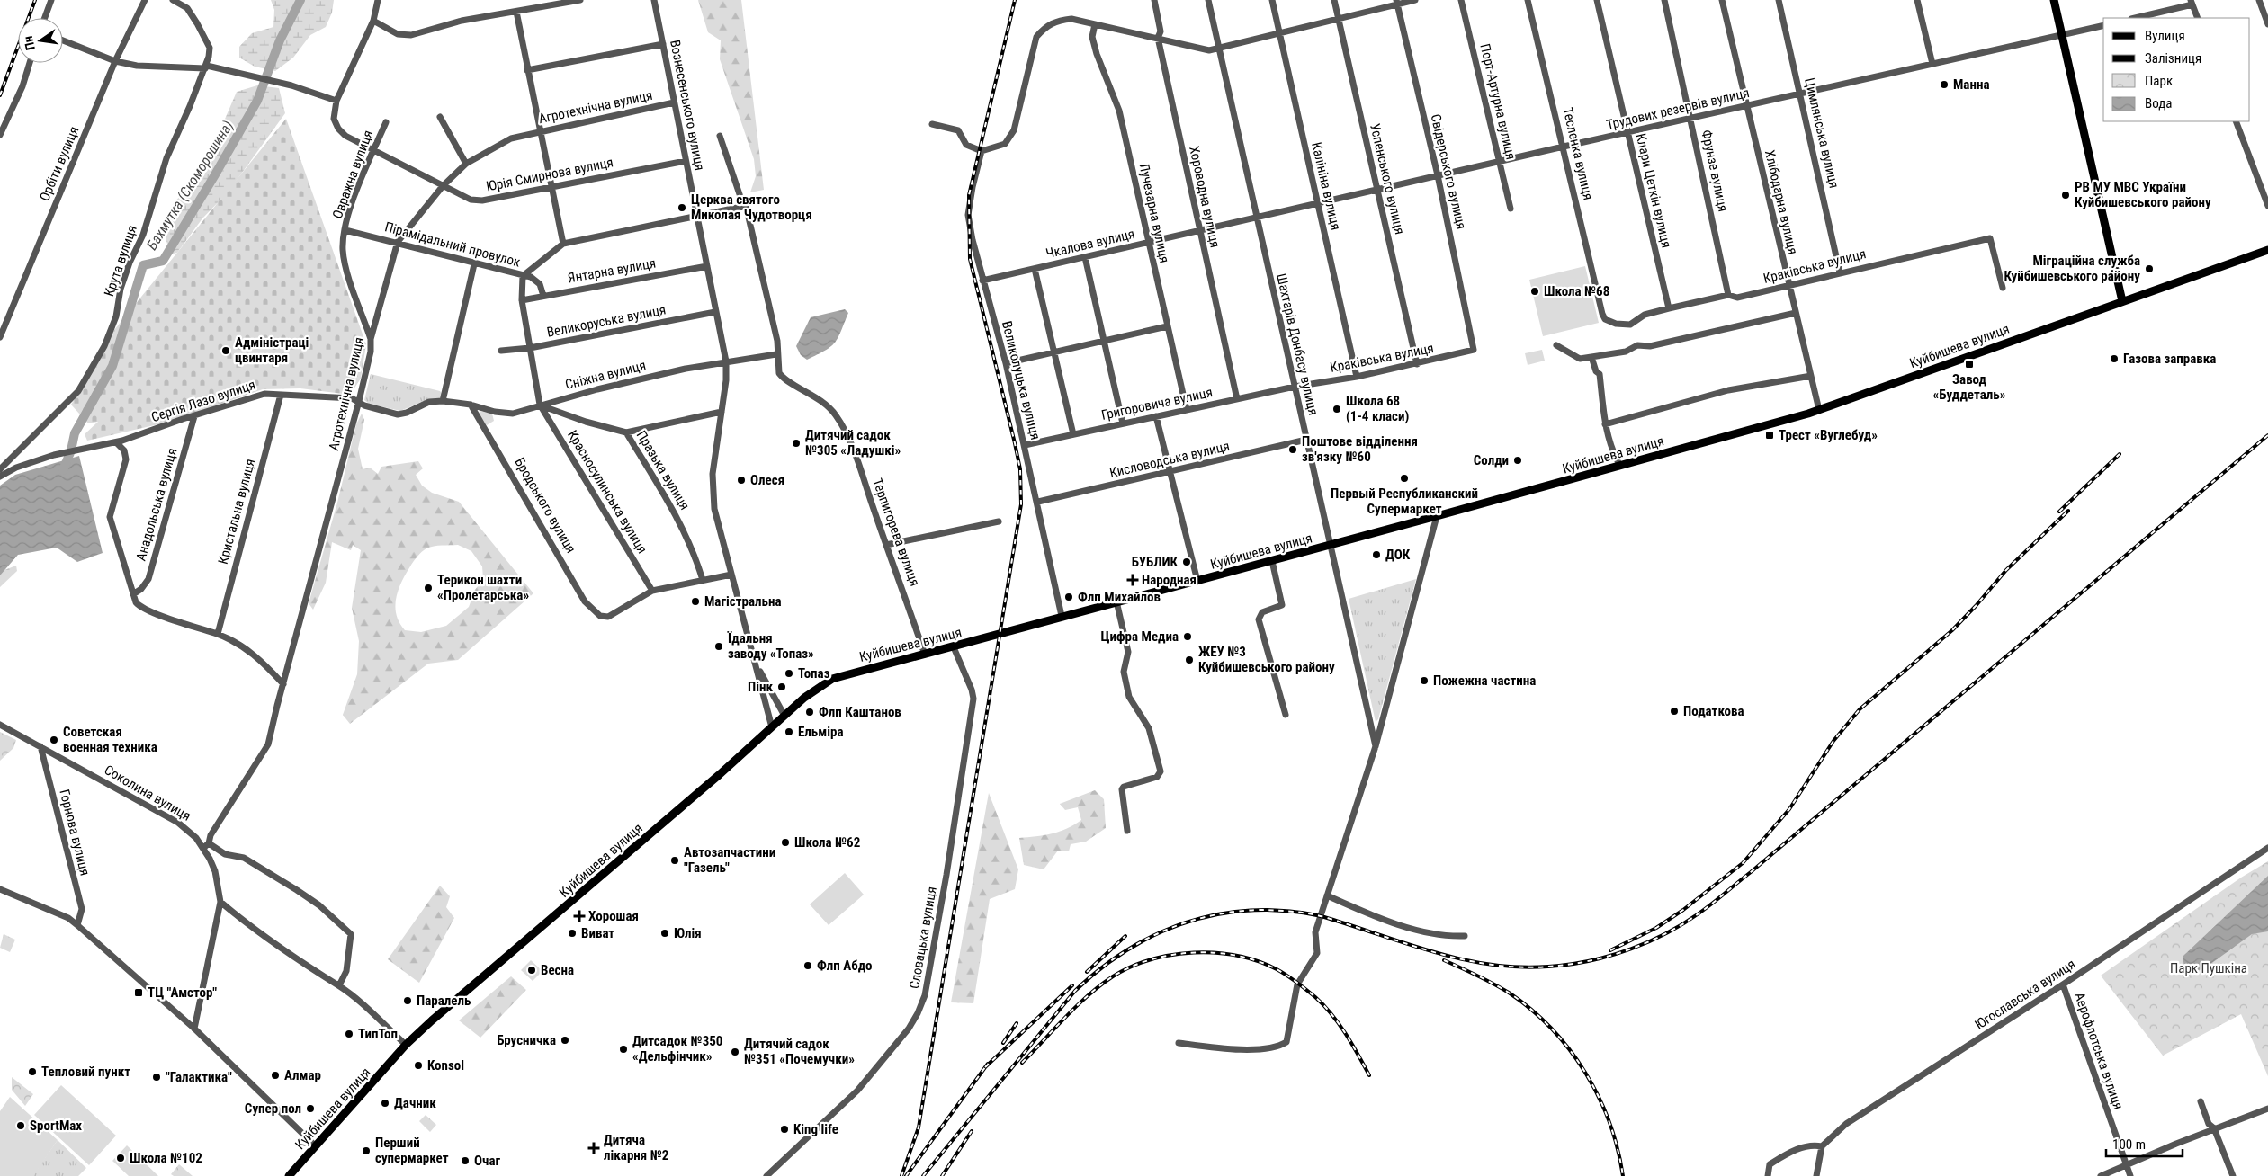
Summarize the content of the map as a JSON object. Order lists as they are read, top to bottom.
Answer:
{
  "streets": {
    "main road": ["Куйбишева вулиця"],
    "street": [
      "Порт-Артурна вулиця",
      "Вознесенського вулиця",
      "Агротехнічна вулиця",
      "Трудових резервів вулиця",
      "Цимлянська вулиця",
      "Тесленка вулиця",
      "Орбіти вулиця",
      "Фрунзе вулиця",
      "Свідерського вулиця",
      "Овражна вулиця",
      "Юрія Смирнова вулиця",
      "Успенського вулиця",
      "Калініна вулиця",
      "Клари Цеткін вулиця",
      "Хороводна вулиця",
      "Хлібодарна вулиця",
      "Лучезарна вулиця",
      "Чкалова вулиця",
      "Пірамідальний провулок",
      "Крута вулиця",
      "Краківська вулиця",
      "Янтарна вулиця",
      "Великоруська вулиця",
      "Шахтарів Донбасу вулиця",
      "Сніжна вулиця",
      "Великолуцька вулиця",
      "Сергія Лазо вулиця",
      "Григоровича вулиця",
      "Кисловодська вулиця",
      "Празька вулиця",
      "Красносулинська вулиця",
      "Анадольська вулиця",
      "Бродського вулиця",
      "Кристальна вулиця",
      "Терпигорева вулиця",
      "Соколина вулиця",
      "Горнова вулиця",
      "Словацька вулиця",
      "Югославська вулиця",
      "Аерофлотська вулиця"
    ]
  },
  "crossings": [
    ["Порт-Артурна вулиця", "Трудових резервів вулиця"],
    ["Вознесенського вулиця", "Агротехнічна вулиця"],
    ["Вознесенського вулиця", "Юрія Смирнова вулиця"],
    ["Вознесенського вулиця", "Янтарна вулиця"],
    ["Вознесенського вулиця", "Великоруська вулиця"],
    ["Вознесенського вулиця", "Куйбишева вулиця"],
    ["Вознесенського вулиця", "Сніжна вулиця"],
    ["Агротехнічна вулиця", "Овражна вулиця"],
    ["Агротехнічна вулиця", "Юрія Смирнова вулиця"],
    ["Агротехнічна вулиця", "Пірамідальний провулок"],
    ["Агротехнічна вулиця", "Сергія Лазо вулиця"],
    ["Агротехнічна вулиця", "Соколина вулиця"],
    ["Трудових резервів вулиця", "Цимлянська вулиця"],
    ["Трудових резервів вулиця", "Тесленка вулиця"],
    ["Трудових резервів вулиця", "Фрунзе вулиця"],
    ["Трудових резервів вулиця", "Свідерського вулиця"],
    ["Трудових резервів вулиця", "Успенського вулиця"],
    ["Трудових резервів вулиця", "Калініна вулиця"],
    ["Трудових резервів вулиця", "Клари Цеткін вулиця"],
    ["Трудових резервів вулиця", "Хлібодарна вулиця"],
    ["Трудових резервів вулиця", "Чкалова вулиця"],
    ["Трудових резервів вулиця", "Шахтарів Донбасу вулиця"],
    ["Цимлянська вулиця", "Краківська вулиця"],
    ["Тесленка вулиця", "Краківська вулиця"],
    ["Фрунзе вулиця", "Краківська вулиця"],
    ["Свідерського вулиця", "Краківська вулиця"],
    ["Овражна вулиця", "Юрія Смирнова вулиця"],
    ["Овражна вулиця", "Пірамідальний провулок"],
    ["Успенського вулиця", "Краківська вулиця"],
    ["Калініна вулиця", "Краківська вулиця"],
    ["Клари Цеткін вулиця", "Краківська вулиця"],
    ["Хороводна вулиця", "Чкалова вулиця"],
    ["Хороводна вулиця", "Григоровича вулиця"],
    ["Хлібодарна вулиця", "Краківська вулиця"],
    ["Хлібодарна вулиця", "Куйбишева вулиця"],
    ["Лучезарна вулиця", "Чкалова вулиця"],
    ["Лучезарна вулиця", "Григоровича вулиця"],
    ["Чкалова вулиця", "Шахтарів Донбасу вулиця"],
    ["Чкалова вулиця", "Великолуцька вулиця"],
    ["Пірамідальний провулок", "Янтарна вулиця"],
    ["Краківська вулиця", "Шахтарів Донбасу вулиця"],
    ["Краківська вулиця", "Григоровича вулиця"],
    ["Шахтарів Донбасу вулиця", "Куйбишева вулиця"],
    ["Шахтарів Донбасу вулиця", "Григоровича вулиця"],
    ["Шахтарів Донбасу вулиця", "Кисловодська вулиця"],
    ["Куйбишева вулиця", "Великолуцька вулиця"],
    ["Куйбишева вулиця", "Терпигорева вулиця"],
    ["Куйбишева вулиця", "Словацька вулиця"],
    ["Сніжна вулиця", "Сергія Лазо вулиця"],
    ["Сніжна вулиця", "Празька вулиця"],
    ["Сніжна вулиця", "Красносулинська вулиця"],
    ["Сніжна вулиця", "Бродського вулиця"],
    ["Сніжна вулиця", "Терпигорева вулиця"],
    ["Великолуцька вулиця", "Григоровича вулиця"],
    ["Великолуцька вулиця", "Кисловодська вулиця"],
    ["Сергія Лазо вулиця", "Анадольська вулиця"],
    ["Сергія Лазо вулиця", "Кристальна вулиця"],
    ["Празька вулиця", "Красносулинська вулиця"],
    ["Красносулинська вулиця", "Бродського вулиця"],
    ["Соколина вулиця", "Горнова вулиця"],
    ["Югославська вулиця", "Аерофлотська вулиця"]
  ],
  "water": ["Бахмутка (Скоморошина)"],
  "parks": ["Парк Пушкіна"],
  "places": {
    "other": [
      "Манна",
      "РВ МУ МВС України Куйбишевського району",
      "Церква святого Миколая Чудотворця",
      "Міграційна служба Куйбишевського району",
      "Школа №68",
      "Адміністраці цвинтаря",
      "Газова заправка",
      "Школа 68 (1-4 класи)",
      "Дитячий садок №305 «Ладушкі»",
      "Поштове відділення зв'язку №60",
      "Солди",
      "Первый Республиканский Супермаркет",
      "Олеся",
      "ДОК",
      "БУБЛИК",
      "Терикон шахти «Пролетарська»",
      "Флп Михайлов",
      "Магістральна",
      "Цифра Медиа",
      "Їдальня заводу «Топаз»",
      "ЖЕУ №3 Куйбишевського району",
      "Топаз",
      "Пожежна частина",
      "Пінк",
      "Податкова",
      "Флп Каштанов",
      "Ельміра",
      "Советская военная техника",
      "Школа №62",
      "Автозапчастини \"Газель\"",
      "Виват",
      "Юлія",
      "Флп Абдо",
      "Весна",
      "Паралель",
      "ТипТоп",
      "Брусничка",
      "Дитсадок №350 «Дельфінчик»",
      "Дитячий садок №351 «Почемучки»",
      "Konsol",
      "Тепловий пункт",
      "Алмар",
      "\"Галактика\"",
      "Дачник",
      "Супер пол",
      "SportMax",
      "King life",
      "Перший супермаркет",
      "Школа №102",
      "Очаг"
    ],
    "transit": ["Завод «Буддеталь»", "Трест «Вуглебуд»", "ТЦ \"Амстор\""],
    "health": ["Народная", "Хорошая", "Дитяча лікарня №2"]
  },
  "legend": [
    "Вулиця",
    "Залізниця",
    "Парк",
    "Вода"
  ],
  "scale_bar": "100 m",
  "north": "left"
}
